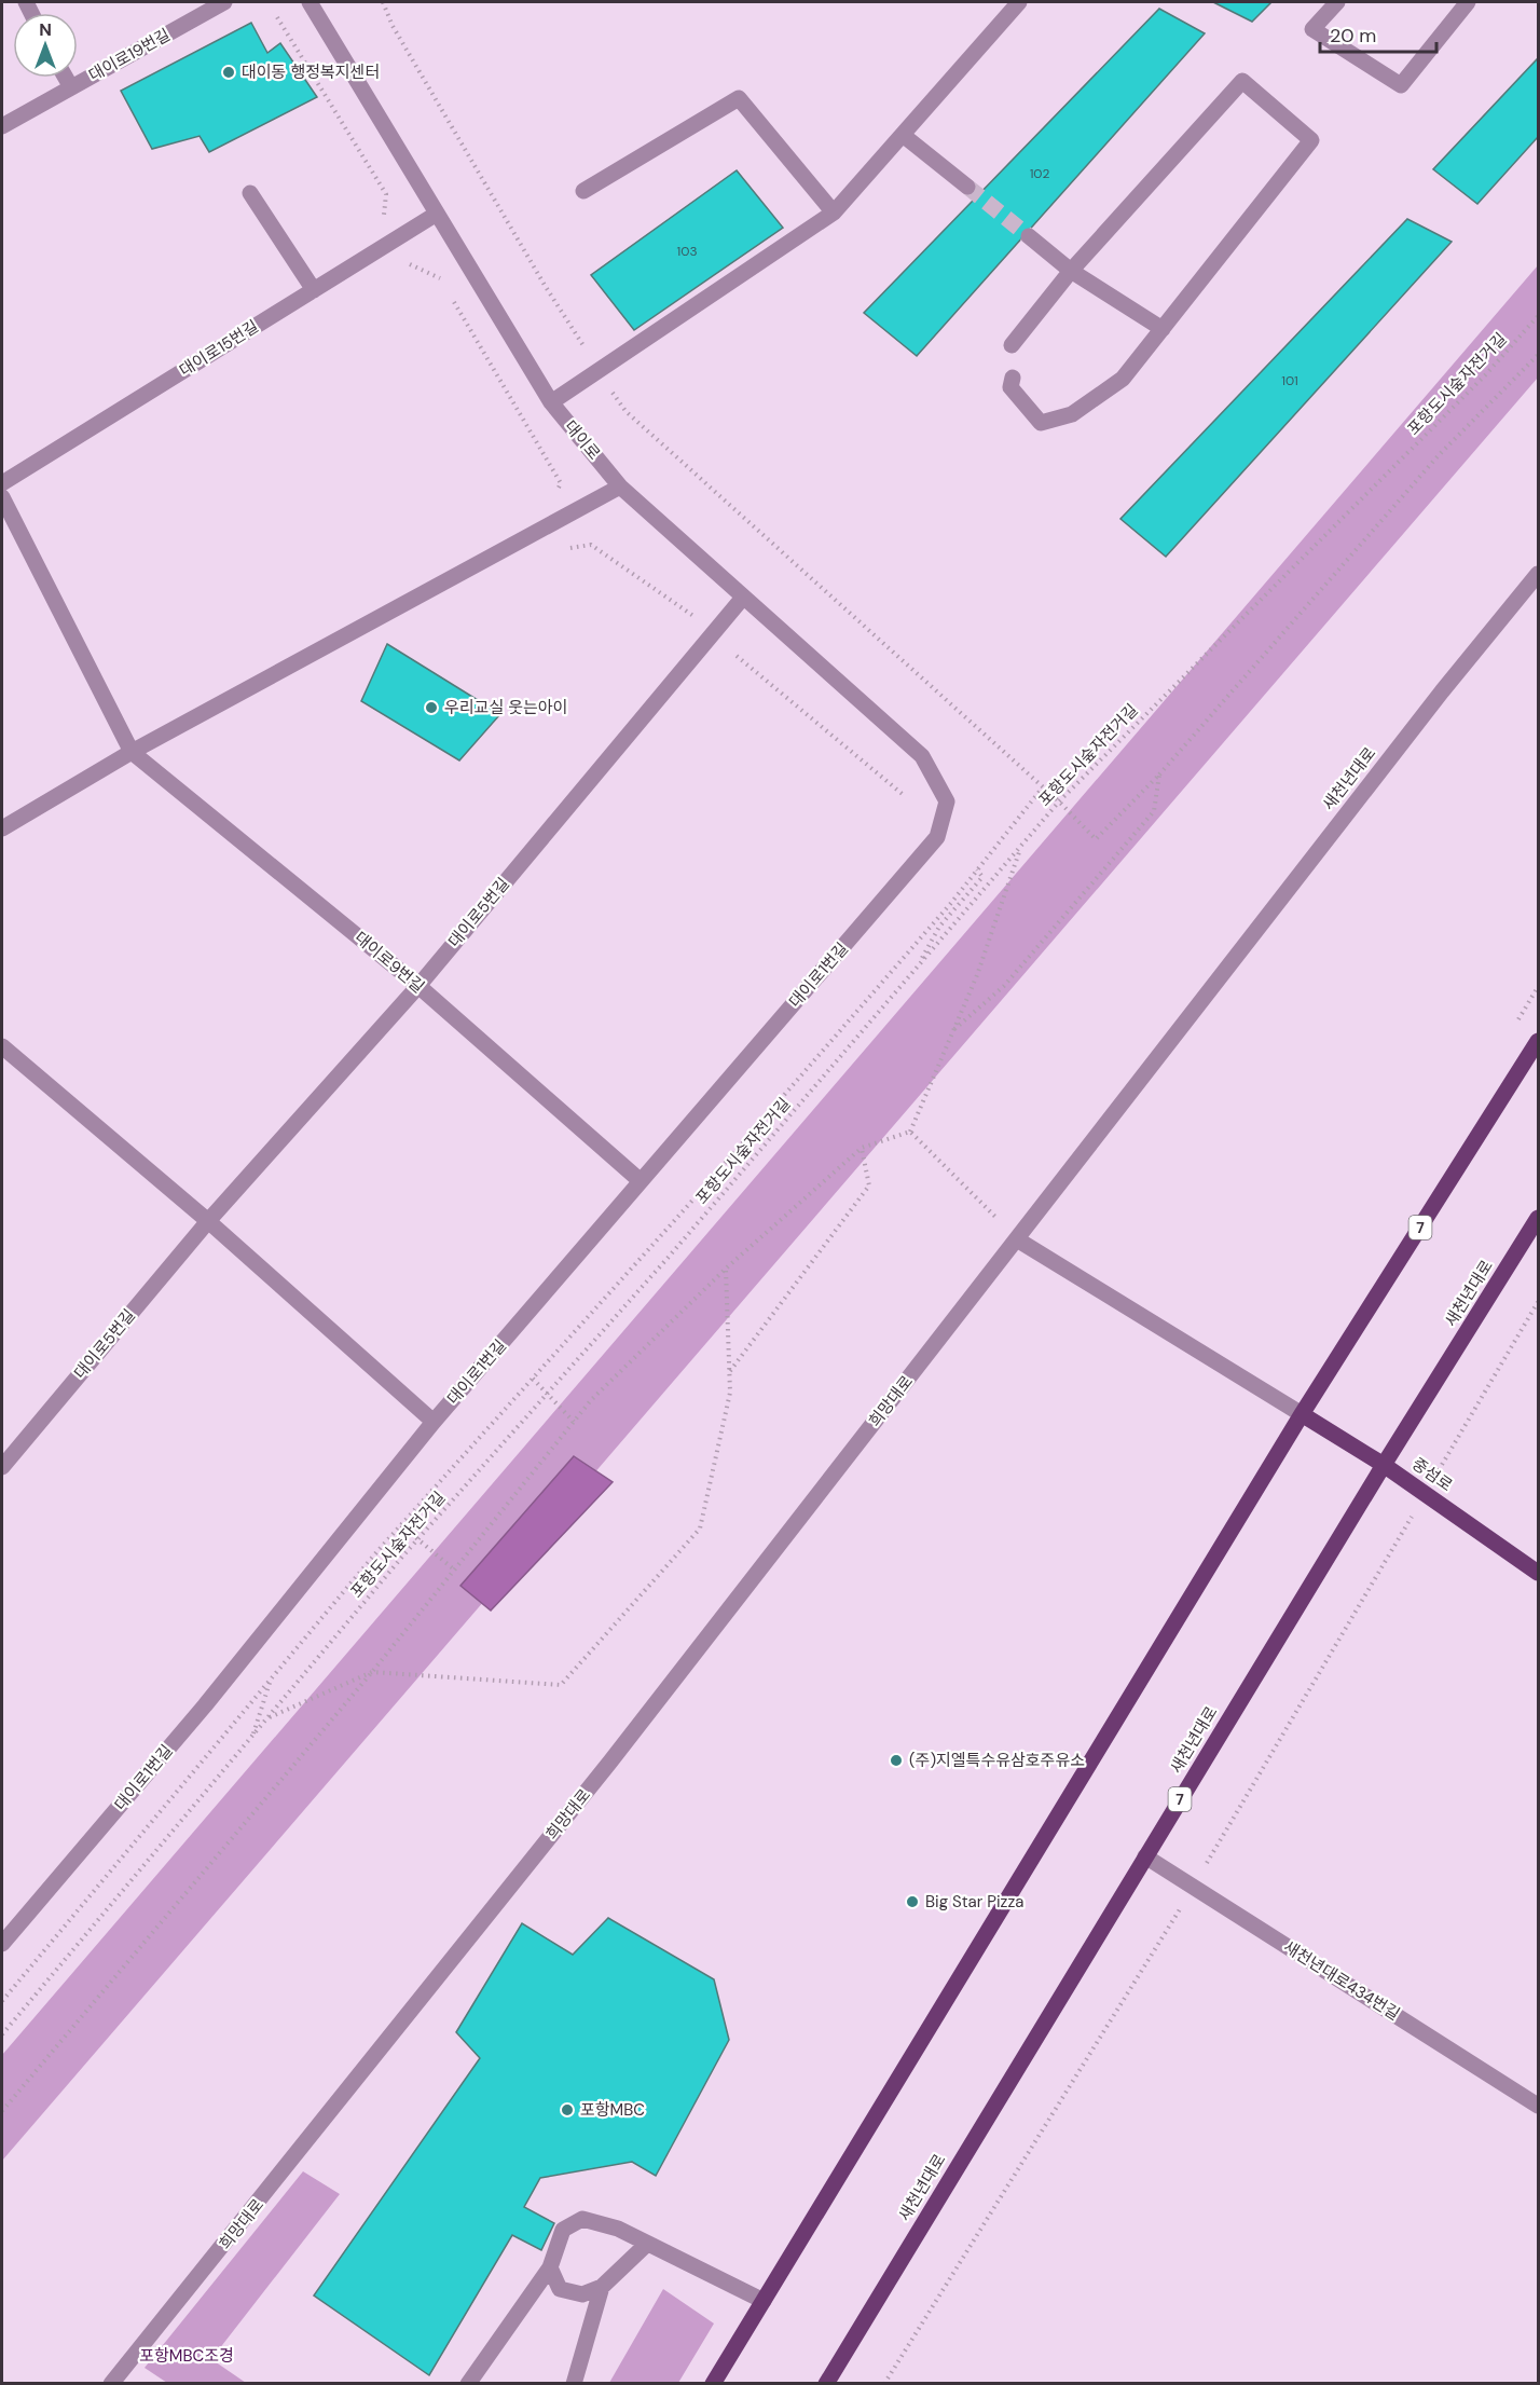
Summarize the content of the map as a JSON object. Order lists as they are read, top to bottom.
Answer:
{
  "streets": {
    "main road": ["새천년대로", "7", "중섬로"],
    "street": [
      "대이로19번길",
      "대이로15번길",
      "대이로",
      "대이로5번길",
      "대이로9번길",
      "대이로1번길",
      "희망대로",
      "새천년대로434번길"
    ],
    "path": ["포항도시숲자전거길"]
  },
  "crossings": [
    ["대이로15번길", "대이로"],
    ["대이로", "대이로5번길"],
    ["대이로", "대이로1번길"],
    ["새천년대로", "희망대로"],
    ["새천년대로", "중섬로"],
    ["새천년대로", "새천년대로434번길"],
    ["대이로5번길", "대이로9번길"],
    ["대이로9번길", "대이로1번길"],
    ["7", "중섬로"]
  ],
  "parks": ["포항MBC조경"],
  "places": [
    "대이동 행정복지센터",
    "우리교실 웃는아이",
    "(주)지엘특수유삼호주유소",
    "Big Star Pizza",
    "포항MBC"
  ],
  "house_numbers": ["102", "103", "101"],
  "scale_bar": "20 m",
  "north": "top"
}
